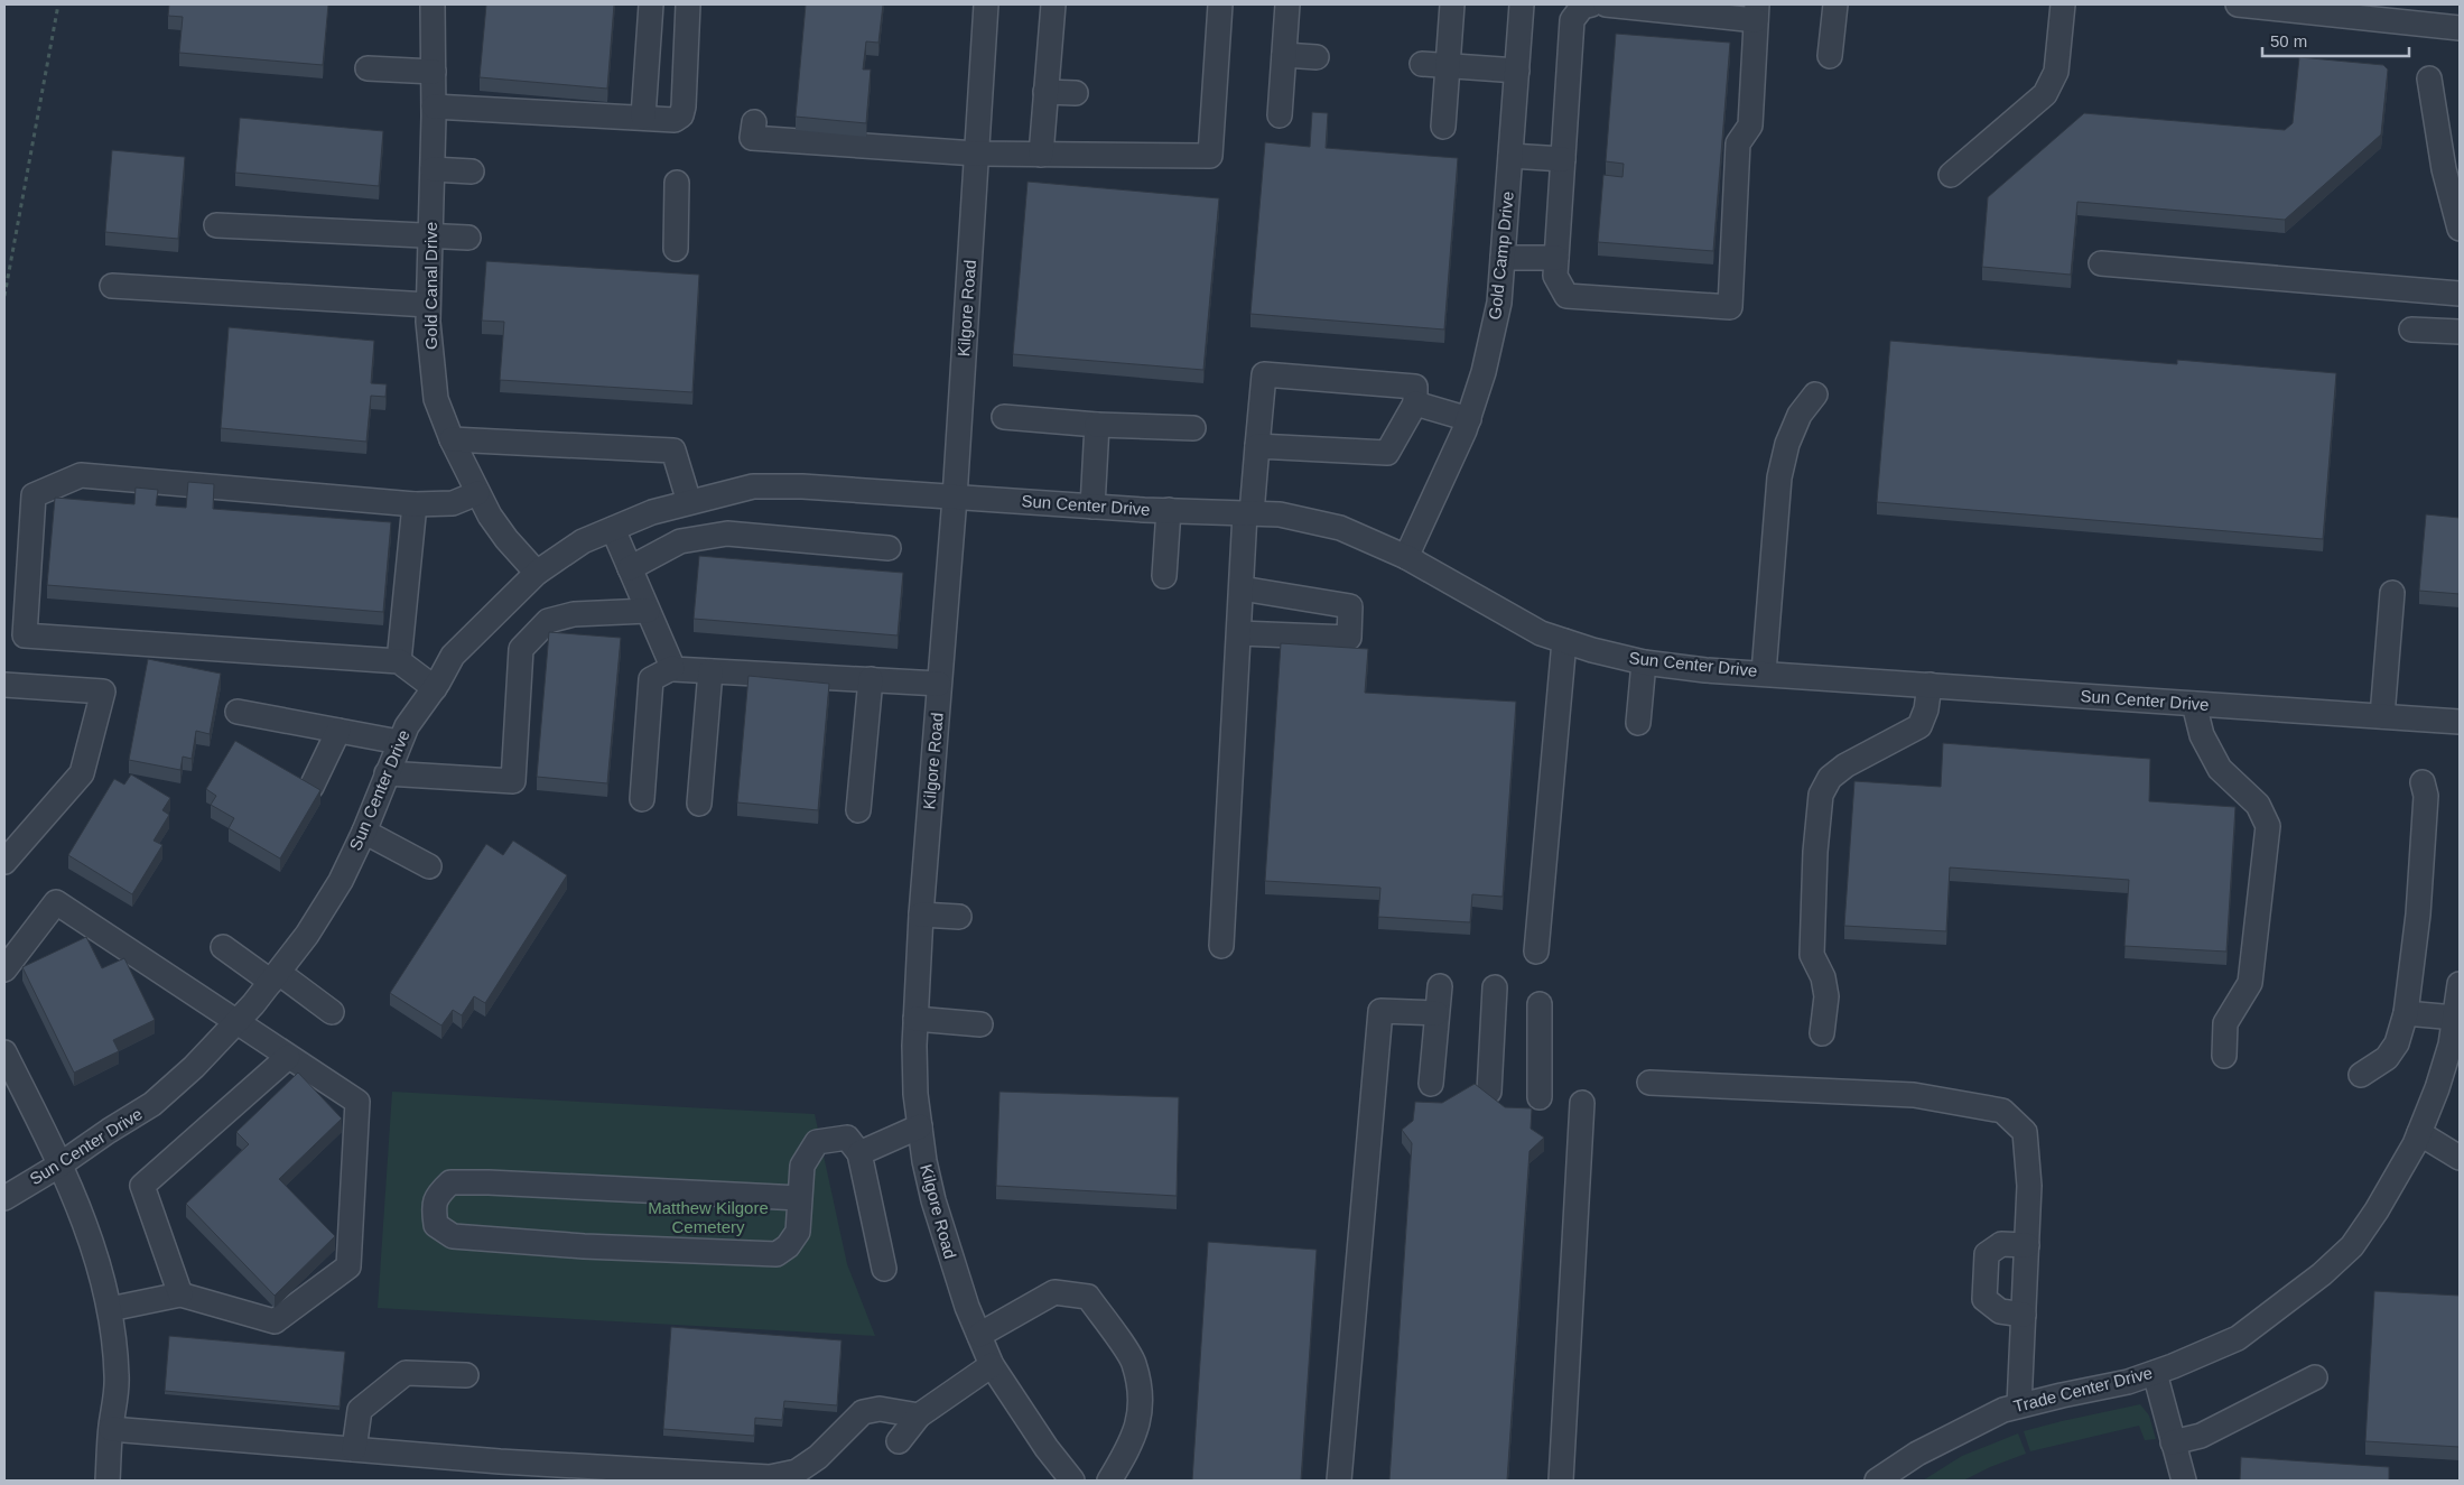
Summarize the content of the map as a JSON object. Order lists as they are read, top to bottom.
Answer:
{
  "streets": {
    "street": [
      "Gold Camp Drive",
      "Gold Canal Drive",
      "Kilgore Road",
      "Sun Center Drive",
      "Trade Center Drive"
    ]
  },
  "crossings": [
    ["Gold Camp Drive", "Sun Center Drive"],
    ["Gold Canal Drive", "Sun Center Drive"],
    ["Kilgore Road", "Sun Center Drive"]
  ],
  "parks": ["Matthew Kilgore Cemetery"],
  "scale_bar": "50 m"
}
